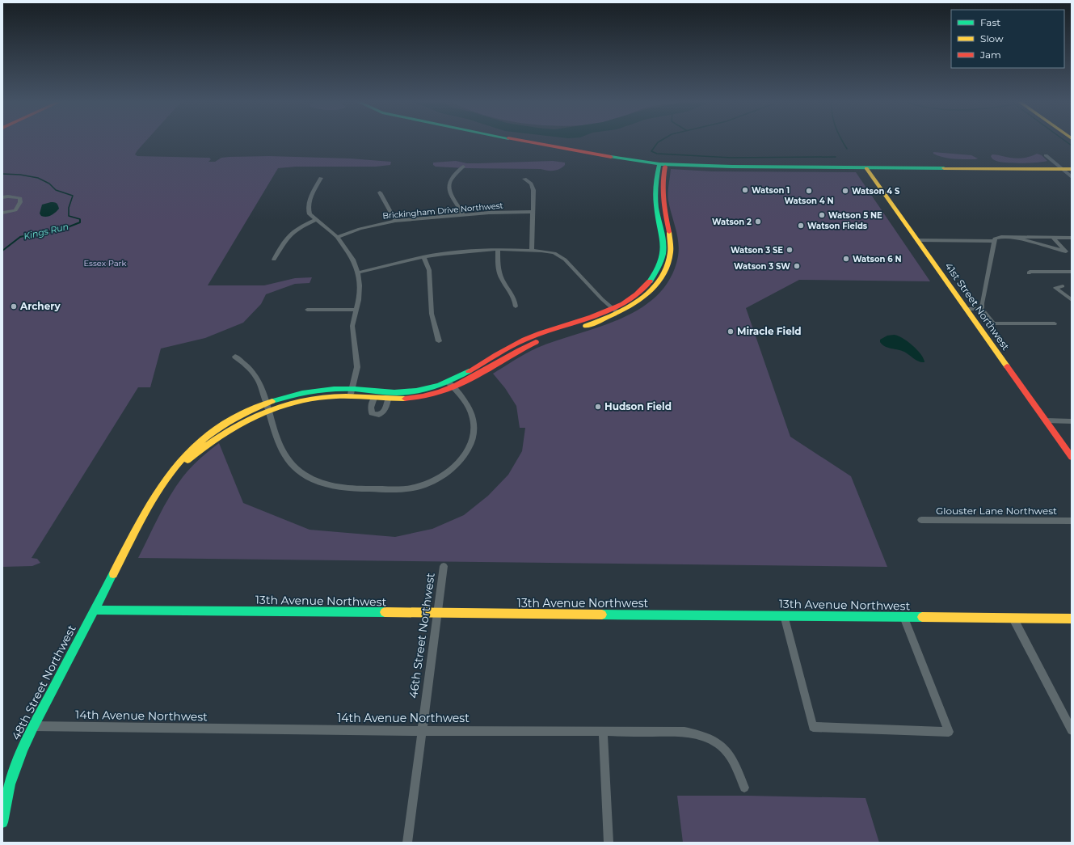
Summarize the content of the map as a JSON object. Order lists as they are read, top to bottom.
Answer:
{
  "streets": {
    "main road": ["41st Street Northwest", "13th Avenue Northwest", "48th Street Northwest"],
    "street": [
      "Brickingham Drive Northwest",
      "Glouster Lane Northwest",
      "46th Street Northwest",
      "14th Avenue Northwest"
    ]
  },
  "crossings": [
    ["13th Avenue Northwest", "46th Street Northwest"],
    ["13th Avenue Northwest", "48th Street Northwest"],
    ["46th Street Northwest", "14th Avenue Northwest"],
    ["48th Street Northwest", "14th Avenue Northwest"]
  ],
  "water": ["Kings Run"],
  "parks": ["Essex Park"],
  "places": [
    "Watson 1",
    "Watson 4 N",
    "Watson 4 S",
    "Watson 5 NE",
    "Watson 2",
    "Watson Fields",
    "Watson 3 SE",
    "Watson 6 N",
    "Watson 3 SW",
    "Archery",
    "Miracle Field",
    "Hudson Field"
  ],
  "legend": ["Fast", "Slow", "Jam"]
}
